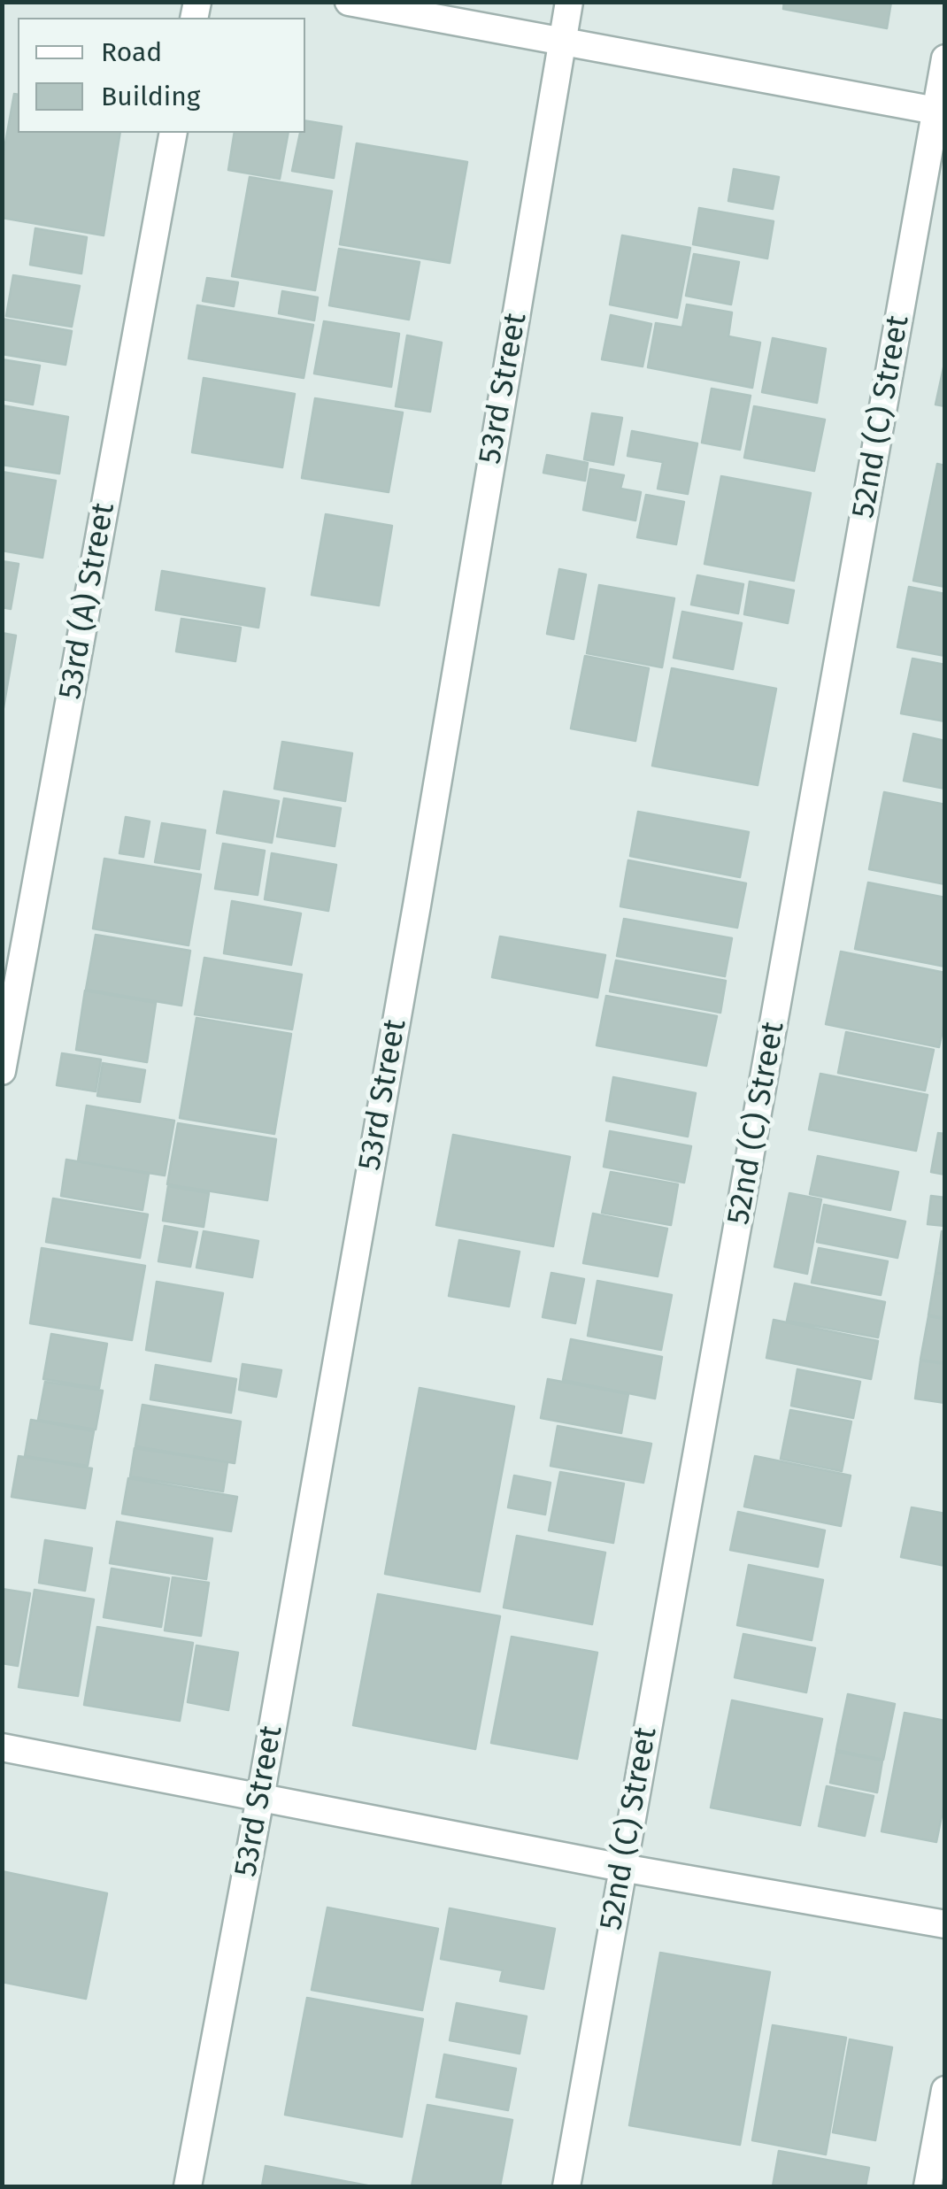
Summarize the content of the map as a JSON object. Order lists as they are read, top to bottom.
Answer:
{
  "streets": {
    "street": ["53rd Street", "52nd (C) Street", "53rd (A) Street"]
  },
  "legend": ["Road", "Building"]
}
